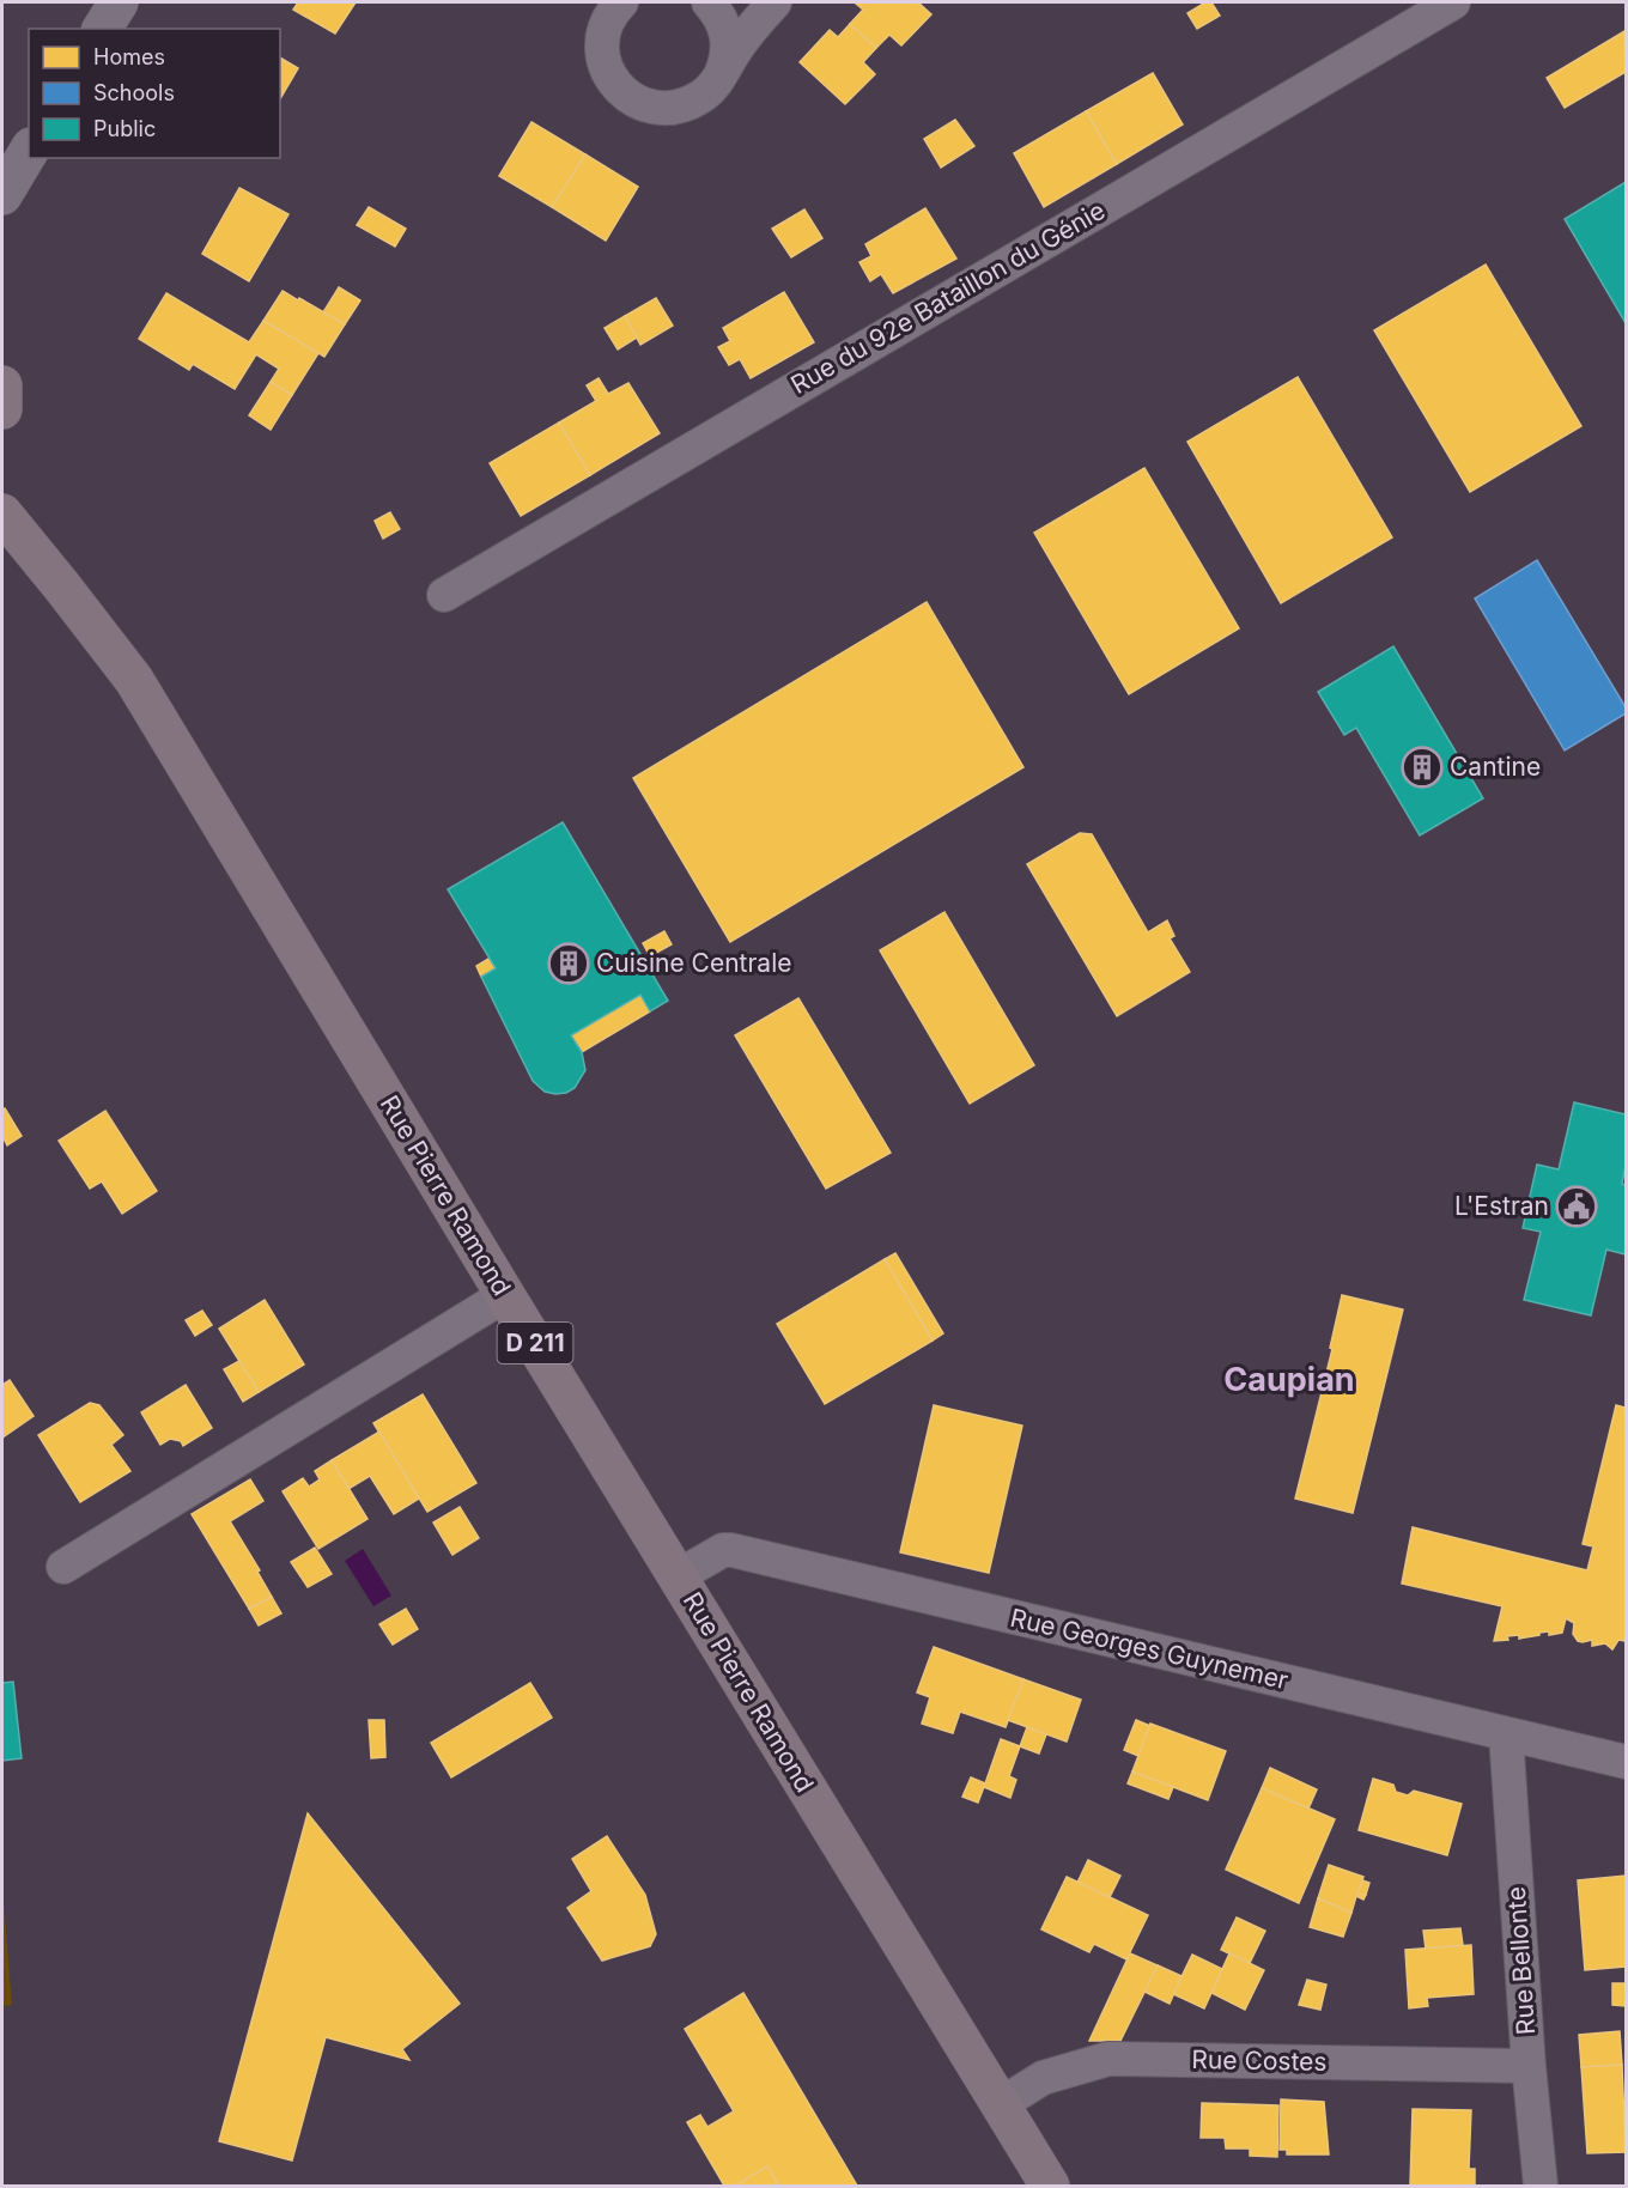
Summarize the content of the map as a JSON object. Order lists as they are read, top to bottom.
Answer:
{
  "streets": {
    "main road": ["Rue Pierre Ramond", "D 211"],
    "street": [
      "Rue du 92e Bataillon du Génie",
      "Rue Georges Guynemer",
      "Rue Bellonte",
      "Rue Costes"
    ]
  },
  "crossings": [
    ["Rue Pierre Ramond", "Rue Georges Guynemer"],
    ["Rue Pierre Ramond", "Rue Costes"],
    ["Rue Georges Guynemer", "Rue Bellonte"],
    ["Rue Bellonte", "Rue Costes"]
  ],
  "districts": ["Caupian"],
  "places": {
    "building": ["Cantine", "Cuisine Centrale"],
    "public building": ["L'Estran"]
  },
  "legend": ["Homes", "Schools", "Public"]
}
